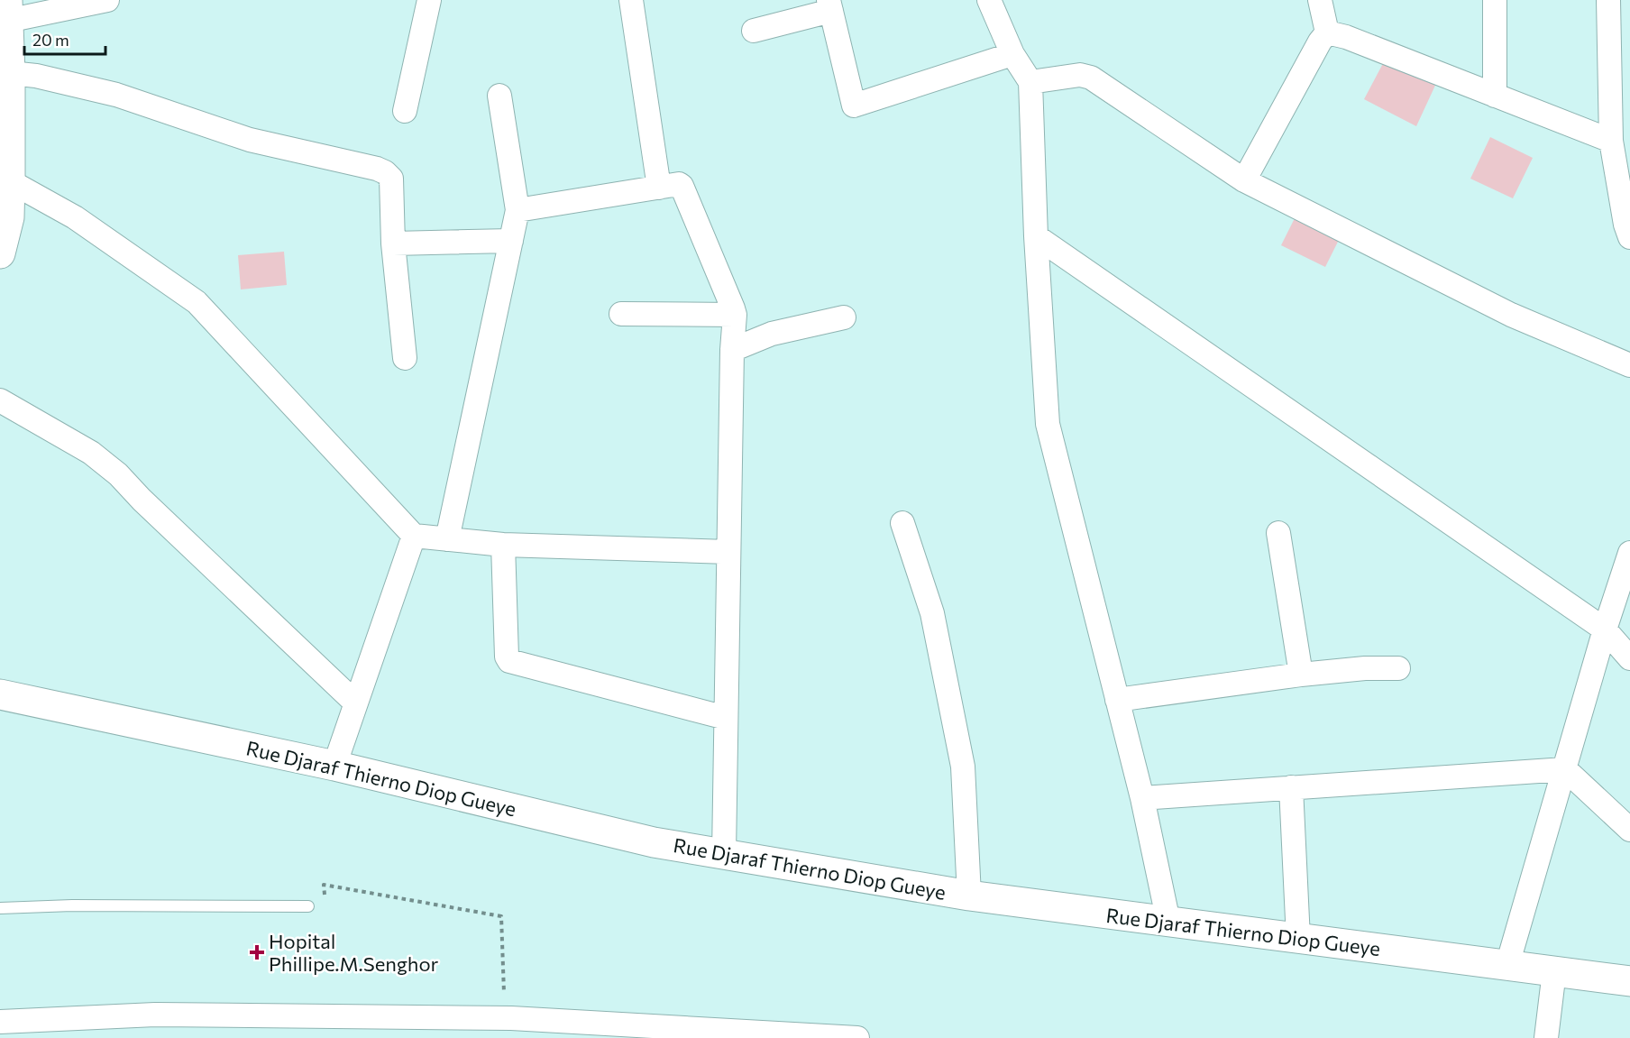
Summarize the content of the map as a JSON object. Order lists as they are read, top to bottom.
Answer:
{
  "streets": {
    "street": ["Rue Djaraf Thierno Diop Gueye"]
  },
  "places": {
    "health": ["Hopital Phillipe.M.Senghor"]
  },
  "scale_bar": "20 m"
}
